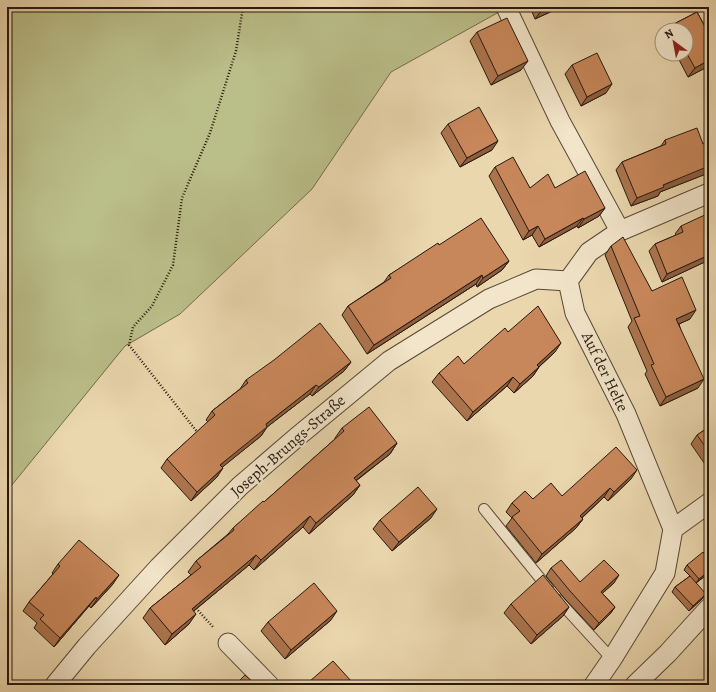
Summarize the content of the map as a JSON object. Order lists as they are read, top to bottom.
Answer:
{
  "streets": {
    "street": ["Auf der Helte", "Joseph-Brungs-Straße"]
  },
  "crossings": [
    ["Auf der Helte", "Joseph-Brungs-Straße"]
  ],
  "north": "top left"
}
